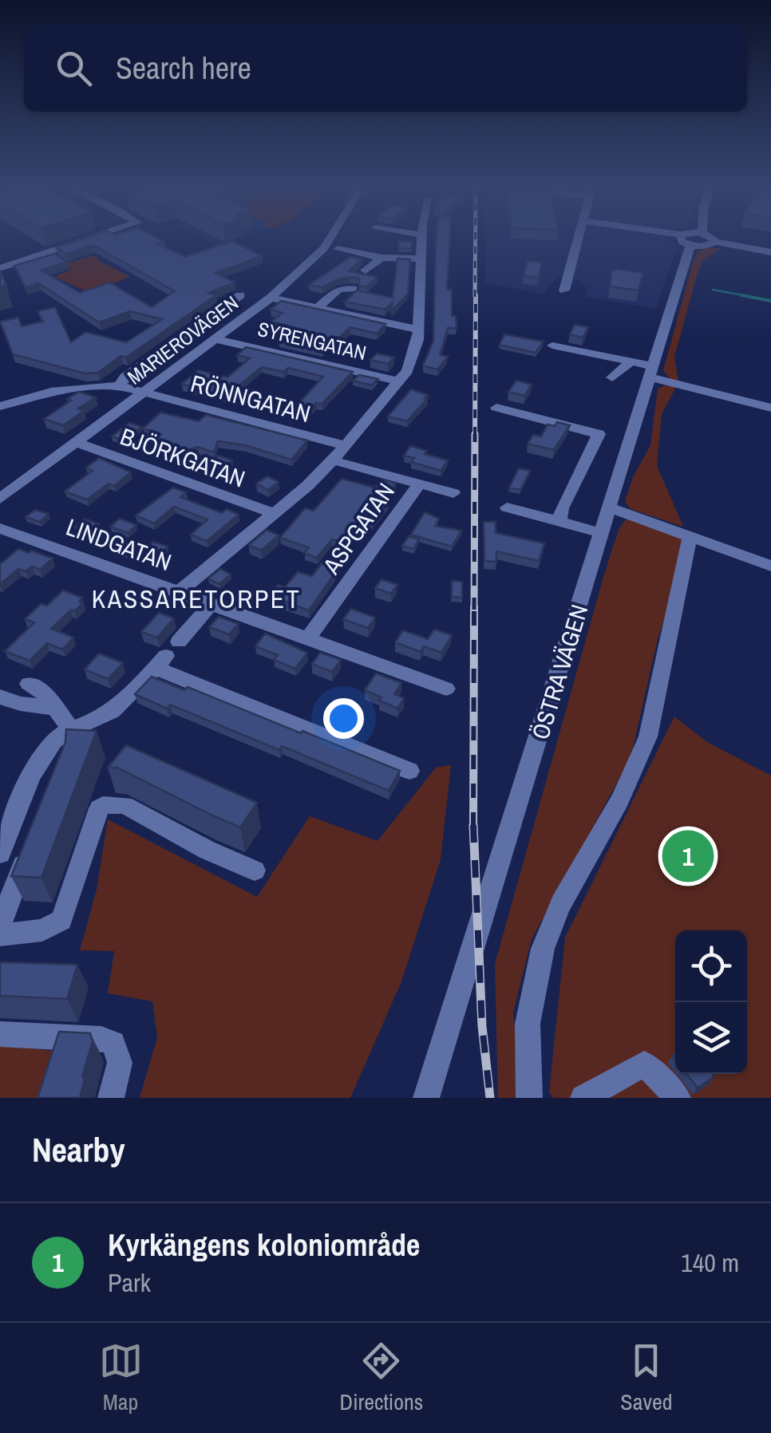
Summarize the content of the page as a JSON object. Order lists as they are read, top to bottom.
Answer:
{
  "streets": {
    "street": [
      "MARIEROVÄGEN",
      "SYRENGATAN",
      "RÖNNGATAN",
      "BJÖRKGATAN",
      "ASPGATAN",
      "LINDGATAN",
      "ÖSTRA VÄGEN"
    ]
  },
  "crossings": [
    ["MARIEROVÄGEN", "SYRENGATAN"],
    ["MARIEROVÄGEN", "RÖNNGATAN"],
    ["MARIEROVÄGEN", "BJÖRKGATAN"],
    ["ASPGATAN", "LINDGATAN"]
  ],
  "districts": ["KASSARETORPET"],
  "page": {
    "search": "Search here",
    "pins": "1",
    "heading": "Nearby",
    "list": [
      {
        "mark": "1",
        "name": "Kyrkängens koloniområde",
        "note": "Park",
        "value": "140 m"
      }
    ],
    "nav": ["Map", "Directions", "Saved"]
  }
}
